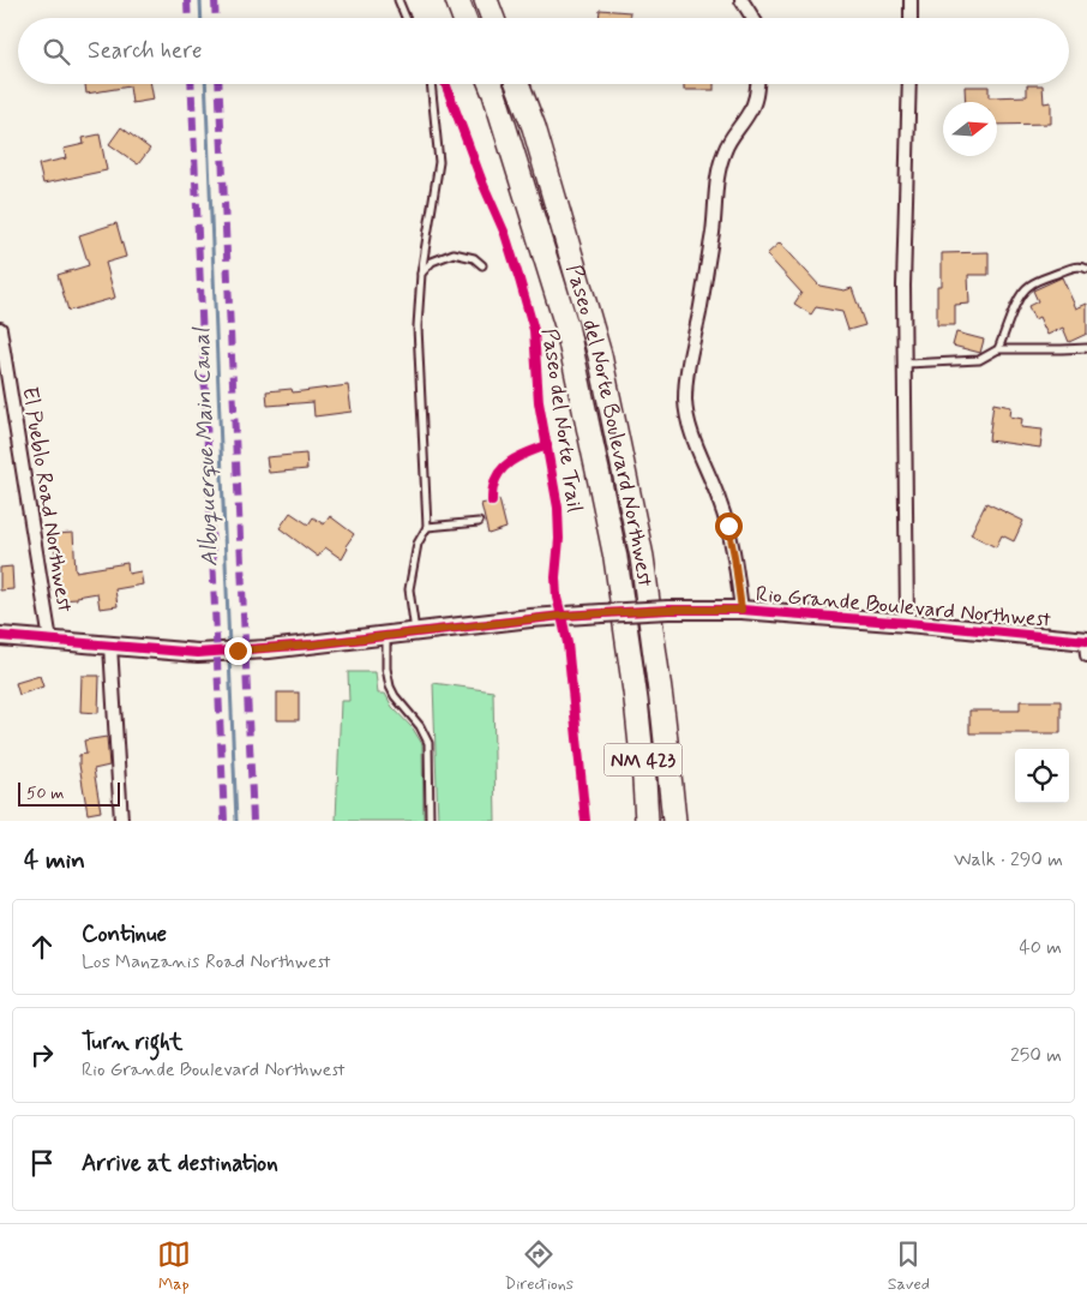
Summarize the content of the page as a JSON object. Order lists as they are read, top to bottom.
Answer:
{
  "streets": {
    "highway": ["Paseo del Norte Boulevard Northwest", "NM 423"],
    "street": ["El Pueblo Road Northwest", "Rio Grande Boulevard Northwest"],
    "cycle path": ["Paseo del Norte Trail"]
  },
  "crossings": [
    ["El Pueblo Road Northwest", "Rio Grande Boulevard Northwest"]
  ],
  "water": ["Albuquerque Main Canal"],
  "scale_bar": "50 m",
  "north": "right",
  "page": {
    "search": "Search here",
    "scale": "50 m",
    "heading": ["4 min", "Walk · 290 m"],
    "list": [
      ["Continue", "Los Manzanis Road Northwest", "40 m"],
      ["Turn right", "Rio Grande Boulevard Northwest", "250 m"],
      "Arrive at destination"
    ],
    "nav": ["Map", "Directions", "Saved"]
  }
}
